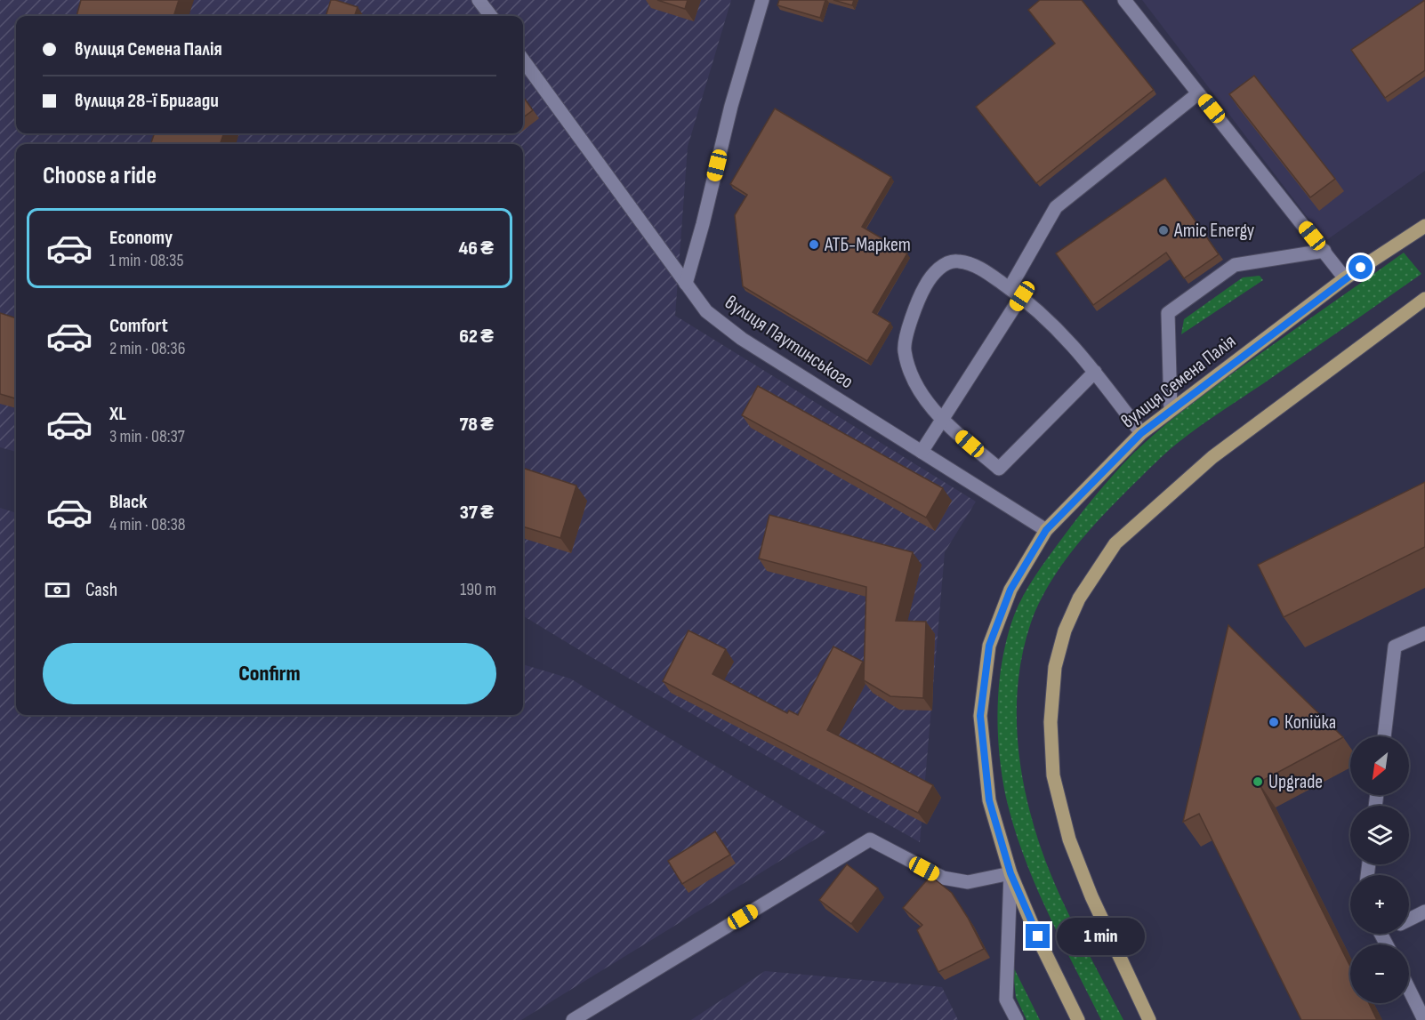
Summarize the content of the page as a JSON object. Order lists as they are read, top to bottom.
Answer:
{
  "streets": {
    "main road": ["вулиця Семена Палія"],
    "lane": ["вулиця Паутинського"]
  },
  "crossings": [
    ["вулиця Паутинського", "вулиця Семена Палія"]
  ],
  "places": [
    "Amic Energy",
    "АТБ-Маркет",
    "Копійка",
    "Upgrade"
  ],
  "north": "bottom left",
  "page": {
    "banner": ["вулиця Семена Палія", "вулиця 28-ї Бригади"],
    "heading": "Choose a ride",
    "list": [
      {
        "name": "Economy",
        "note": "1 min · 08:35",
        "value": "46 ₴"
      },
      {
        "name": "Comfort",
        "note": "2 min · 08:36",
        "value": "62 ₴"
      },
      {
        "name": "XL",
        "note": "3 min · 08:37",
        "value": "78 ₴"
      },
      {
        "name": "Black",
        "note": "4 min · 08:38",
        "value": "37 ₴"
      }
    ],
    "pay": ["Cash", "190 m"],
    "buttons": "Confirm",
    "map_buttons": ["+", "−"],
    "bubble": "1 min"
  }
}
